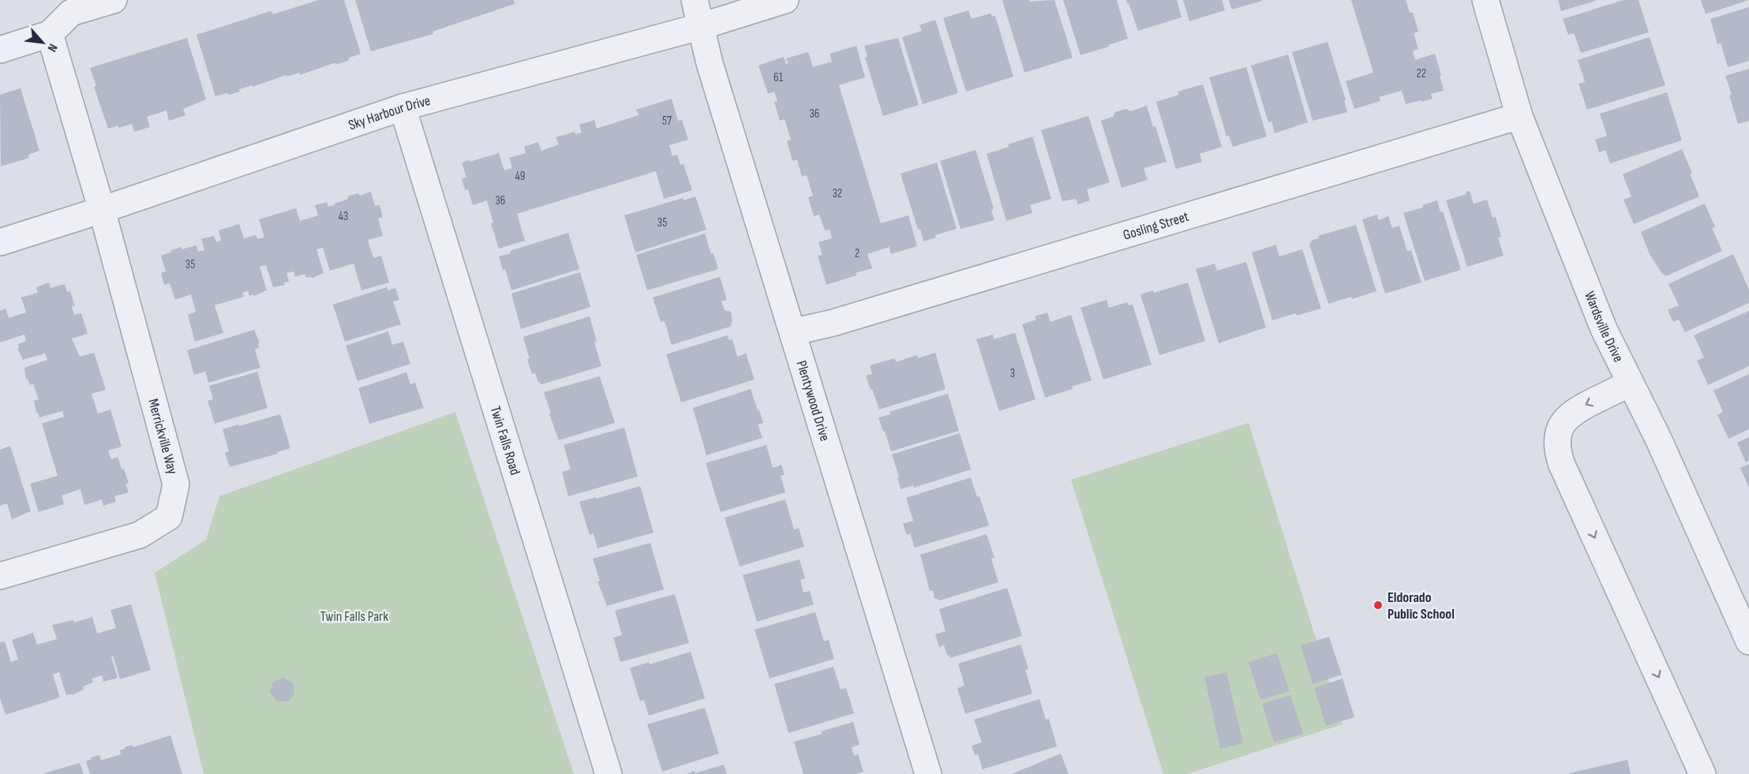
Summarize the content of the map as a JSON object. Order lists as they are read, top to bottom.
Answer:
{
  "streets": {
    "street": [
      "Sky Harbour Drive",
      "Gosling Street",
      "Wardsville Drive",
      "Plentywood Drive",
      "Merrickville Way",
      "Twin Falls Road"
    ]
  },
  "crossings": [
    ["Sky Harbour Drive", "Plentywood Drive"],
    ["Sky Harbour Drive", "Merrickville Way"],
    ["Sky Harbour Drive", "Twin Falls Road"],
    ["Gosling Street", "Wardsville Drive"],
    ["Gosling Street", "Plentywood Drive"]
  ],
  "parks": ["Twin Falls Park"],
  "places": ["Eldorado Public School"],
  "house_numbers": [
    "22",
    "61",
    "36",
    "57",
    "49",
    "32",
    "36",
    "43",
    "35",
    "2",
    "35",
    "3"
  ],
  "north": "bottom right"
}
